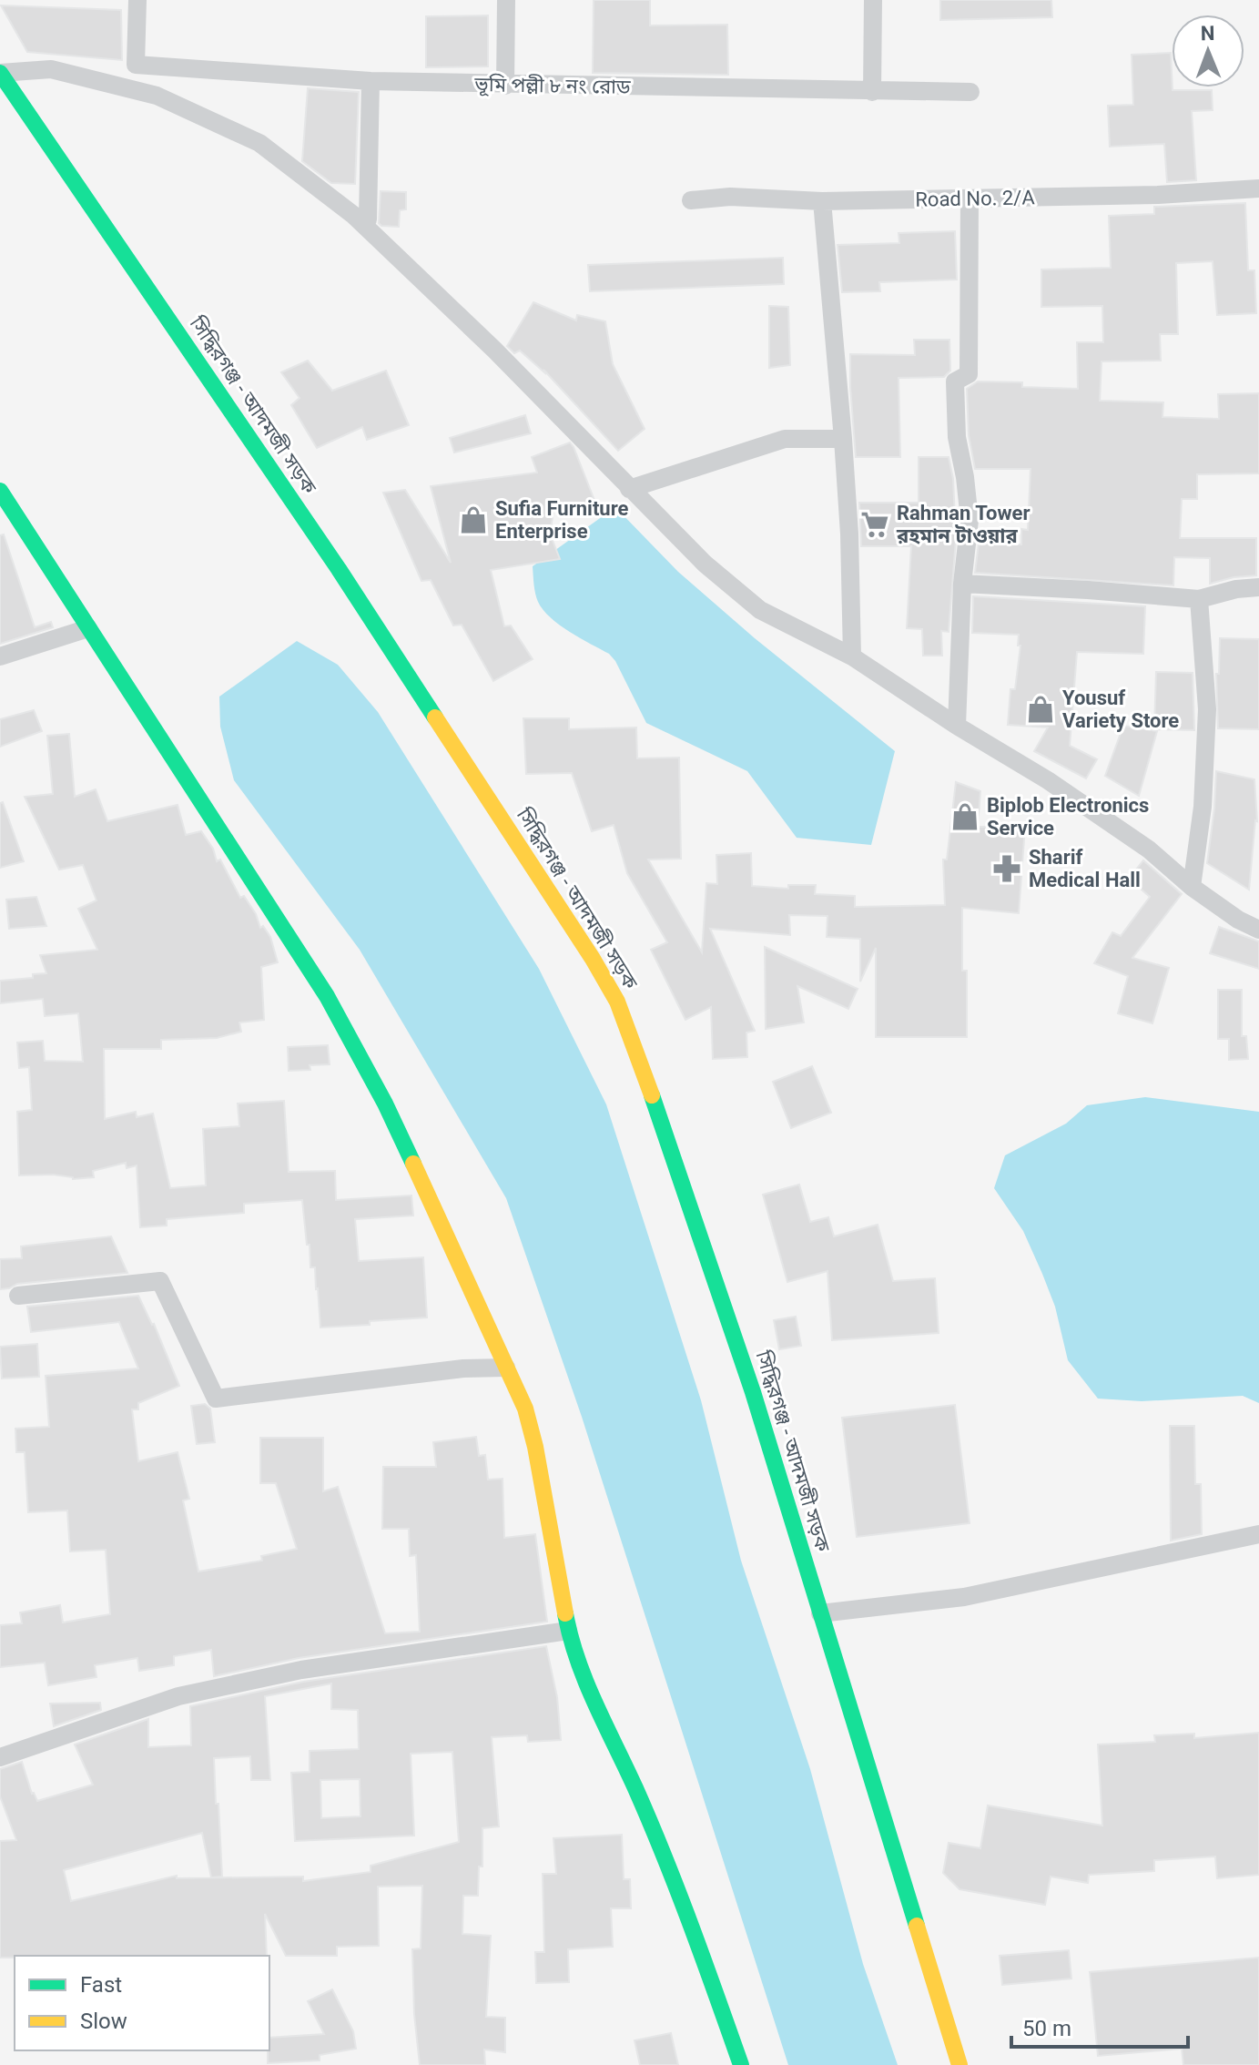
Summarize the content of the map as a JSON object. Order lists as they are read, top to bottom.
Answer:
{
  "streets": {
    "main road": ["সিদ্ধিরগঞ্জ - আদমজী সড়ক"],
    "street": ["ভূমি পল্লী ৮ নং রোড", "Road No. 2/A"]
  },
  "places": {
    "shop": ["Sufia Furniture Enterprise", "Yousuf Variety Store", "Biplob Electronics Service"],
    "supermarket": ["Rahman Tower রহমান টাওয়ার"],
    "pharmacy": ["Sharif Medical Hall"]
  },
  "legend": ["Fast", "Slow"],
  "scale_bar": "50 m",
  "north": "top"
}
